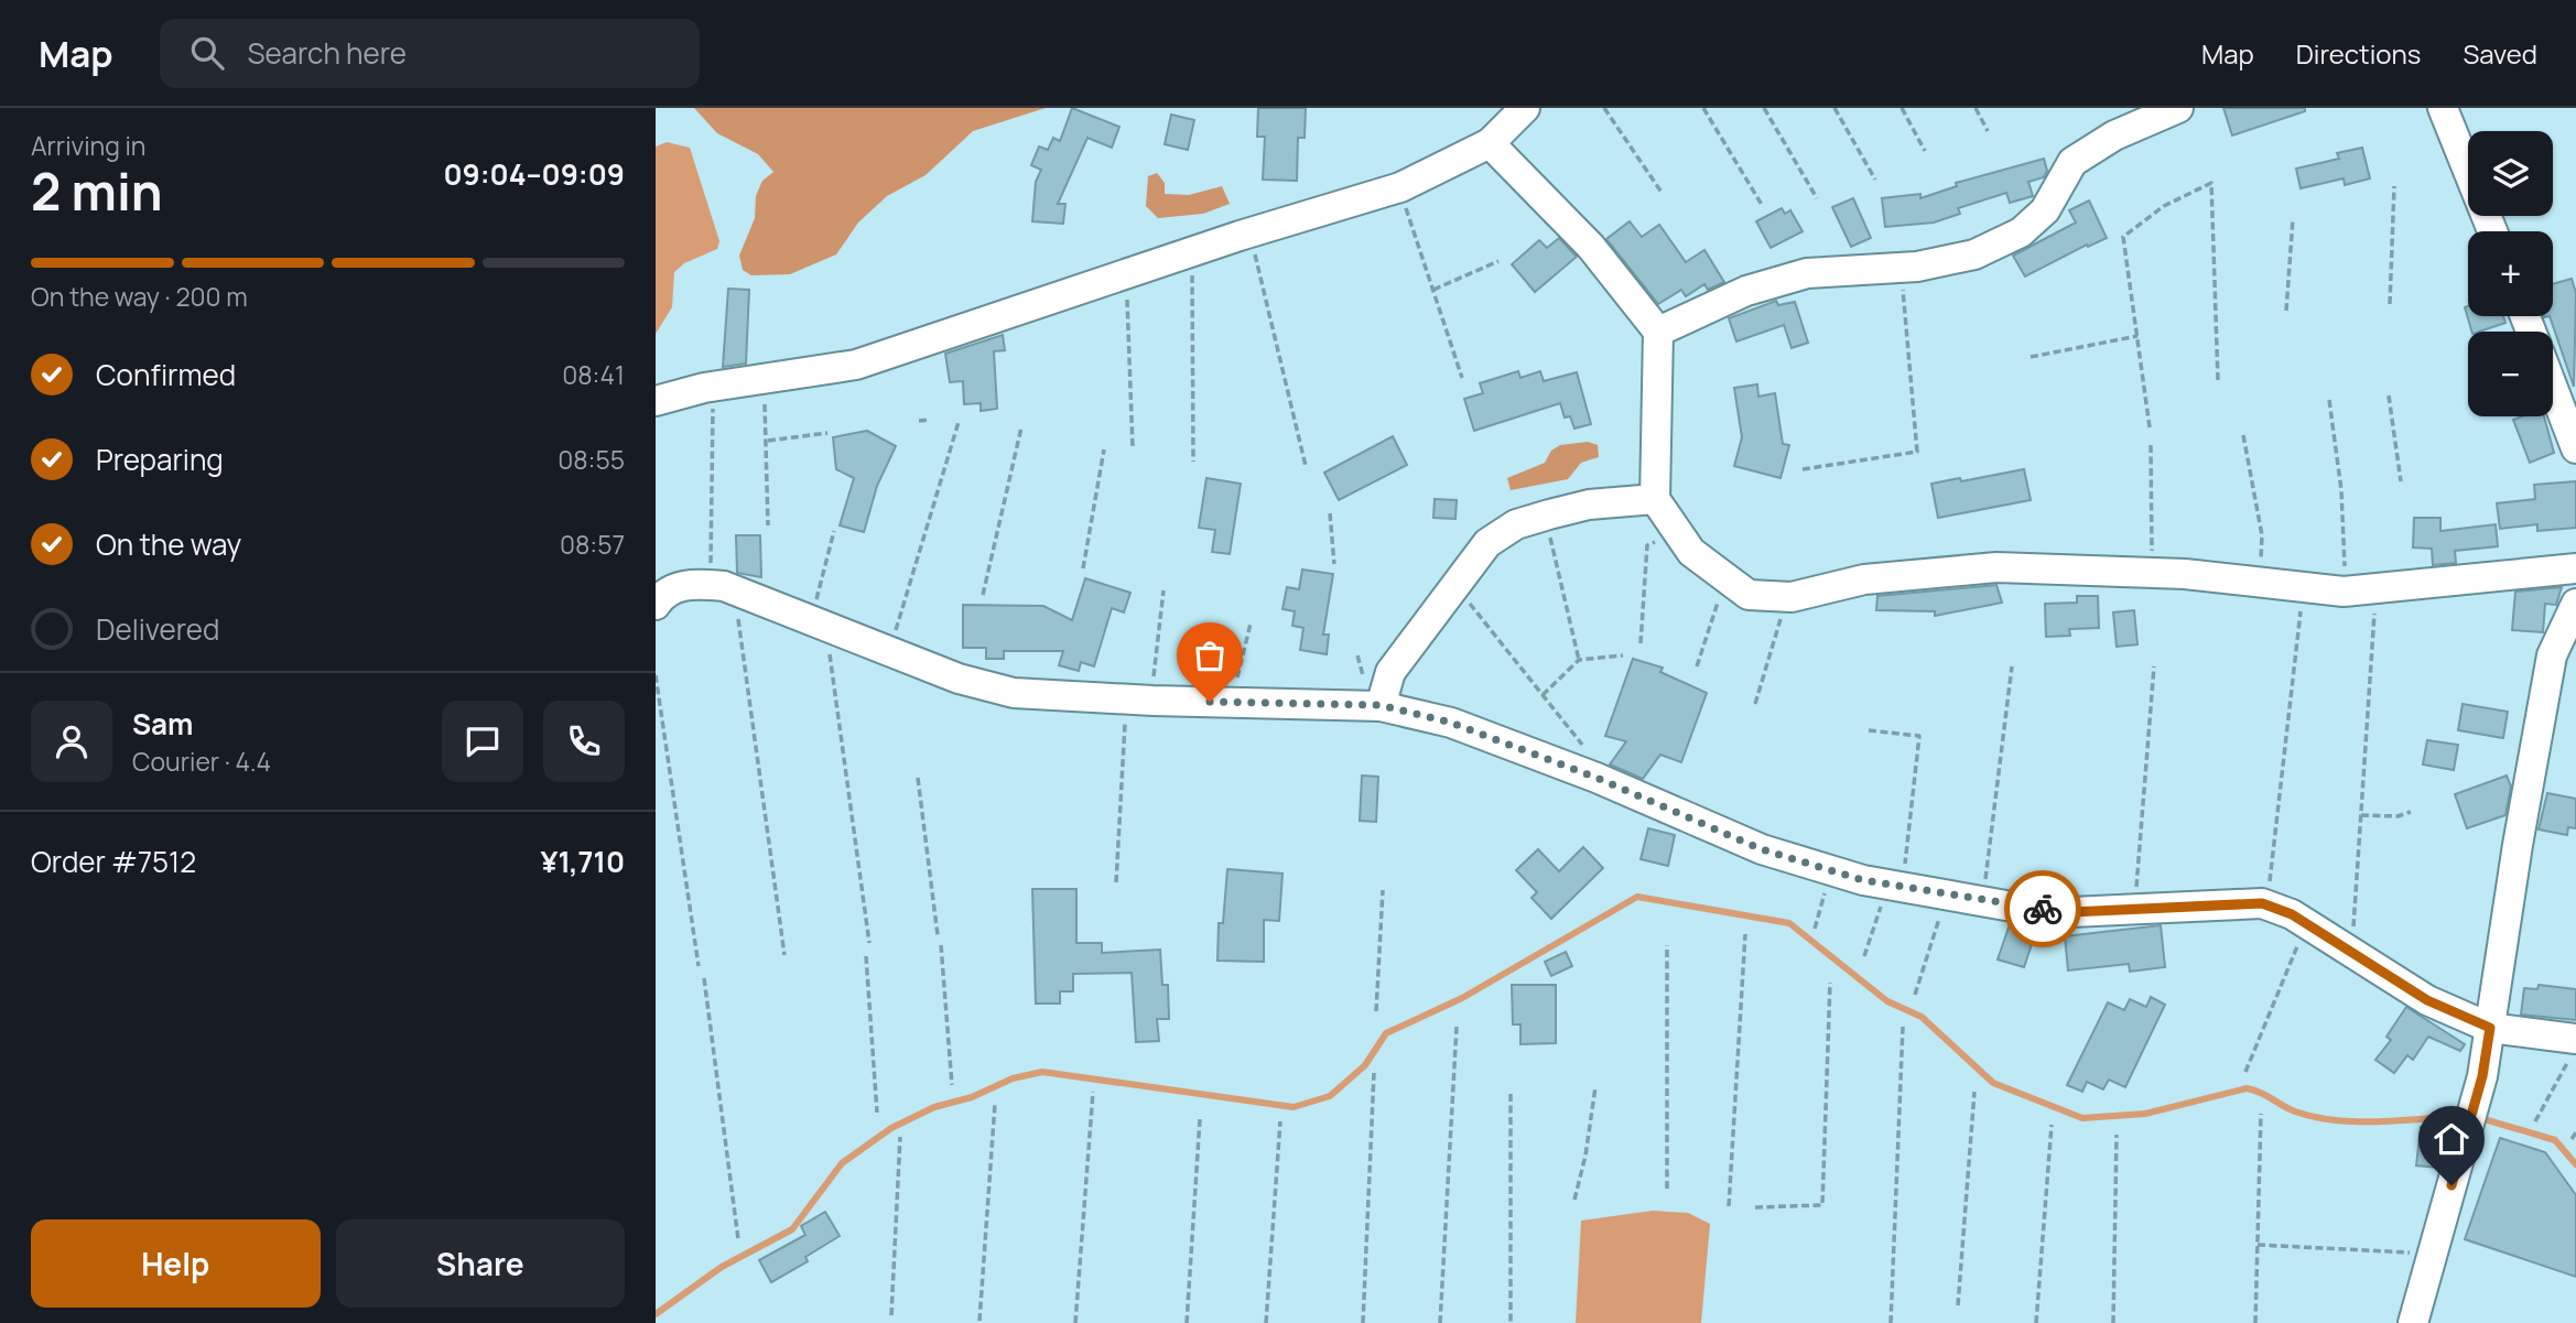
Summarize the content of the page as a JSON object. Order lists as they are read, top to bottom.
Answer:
{
  "page": {
    "header": "Map",
    "search": "Search here",
    "nav": ["Map", "Directions", "Saved"],
    "heading": ["2 min", "Arriving in", "09:04–09:09"],
    "panel": [
      "Sam",
      "Courier · 4.4",
      "Order #7512",
      "¥1,710"
    ],
    "map_buttons": ["+", "−"],
    "bar": "On the way · 200 m",
    "list": [
      ["Confirmed", "08:41"],
      ["Preparing", "08:55"],
      ["On the way", "08:57"],
      "Delivered"
    ],
    "buttons": ["Help", "Share"]
  }
}
